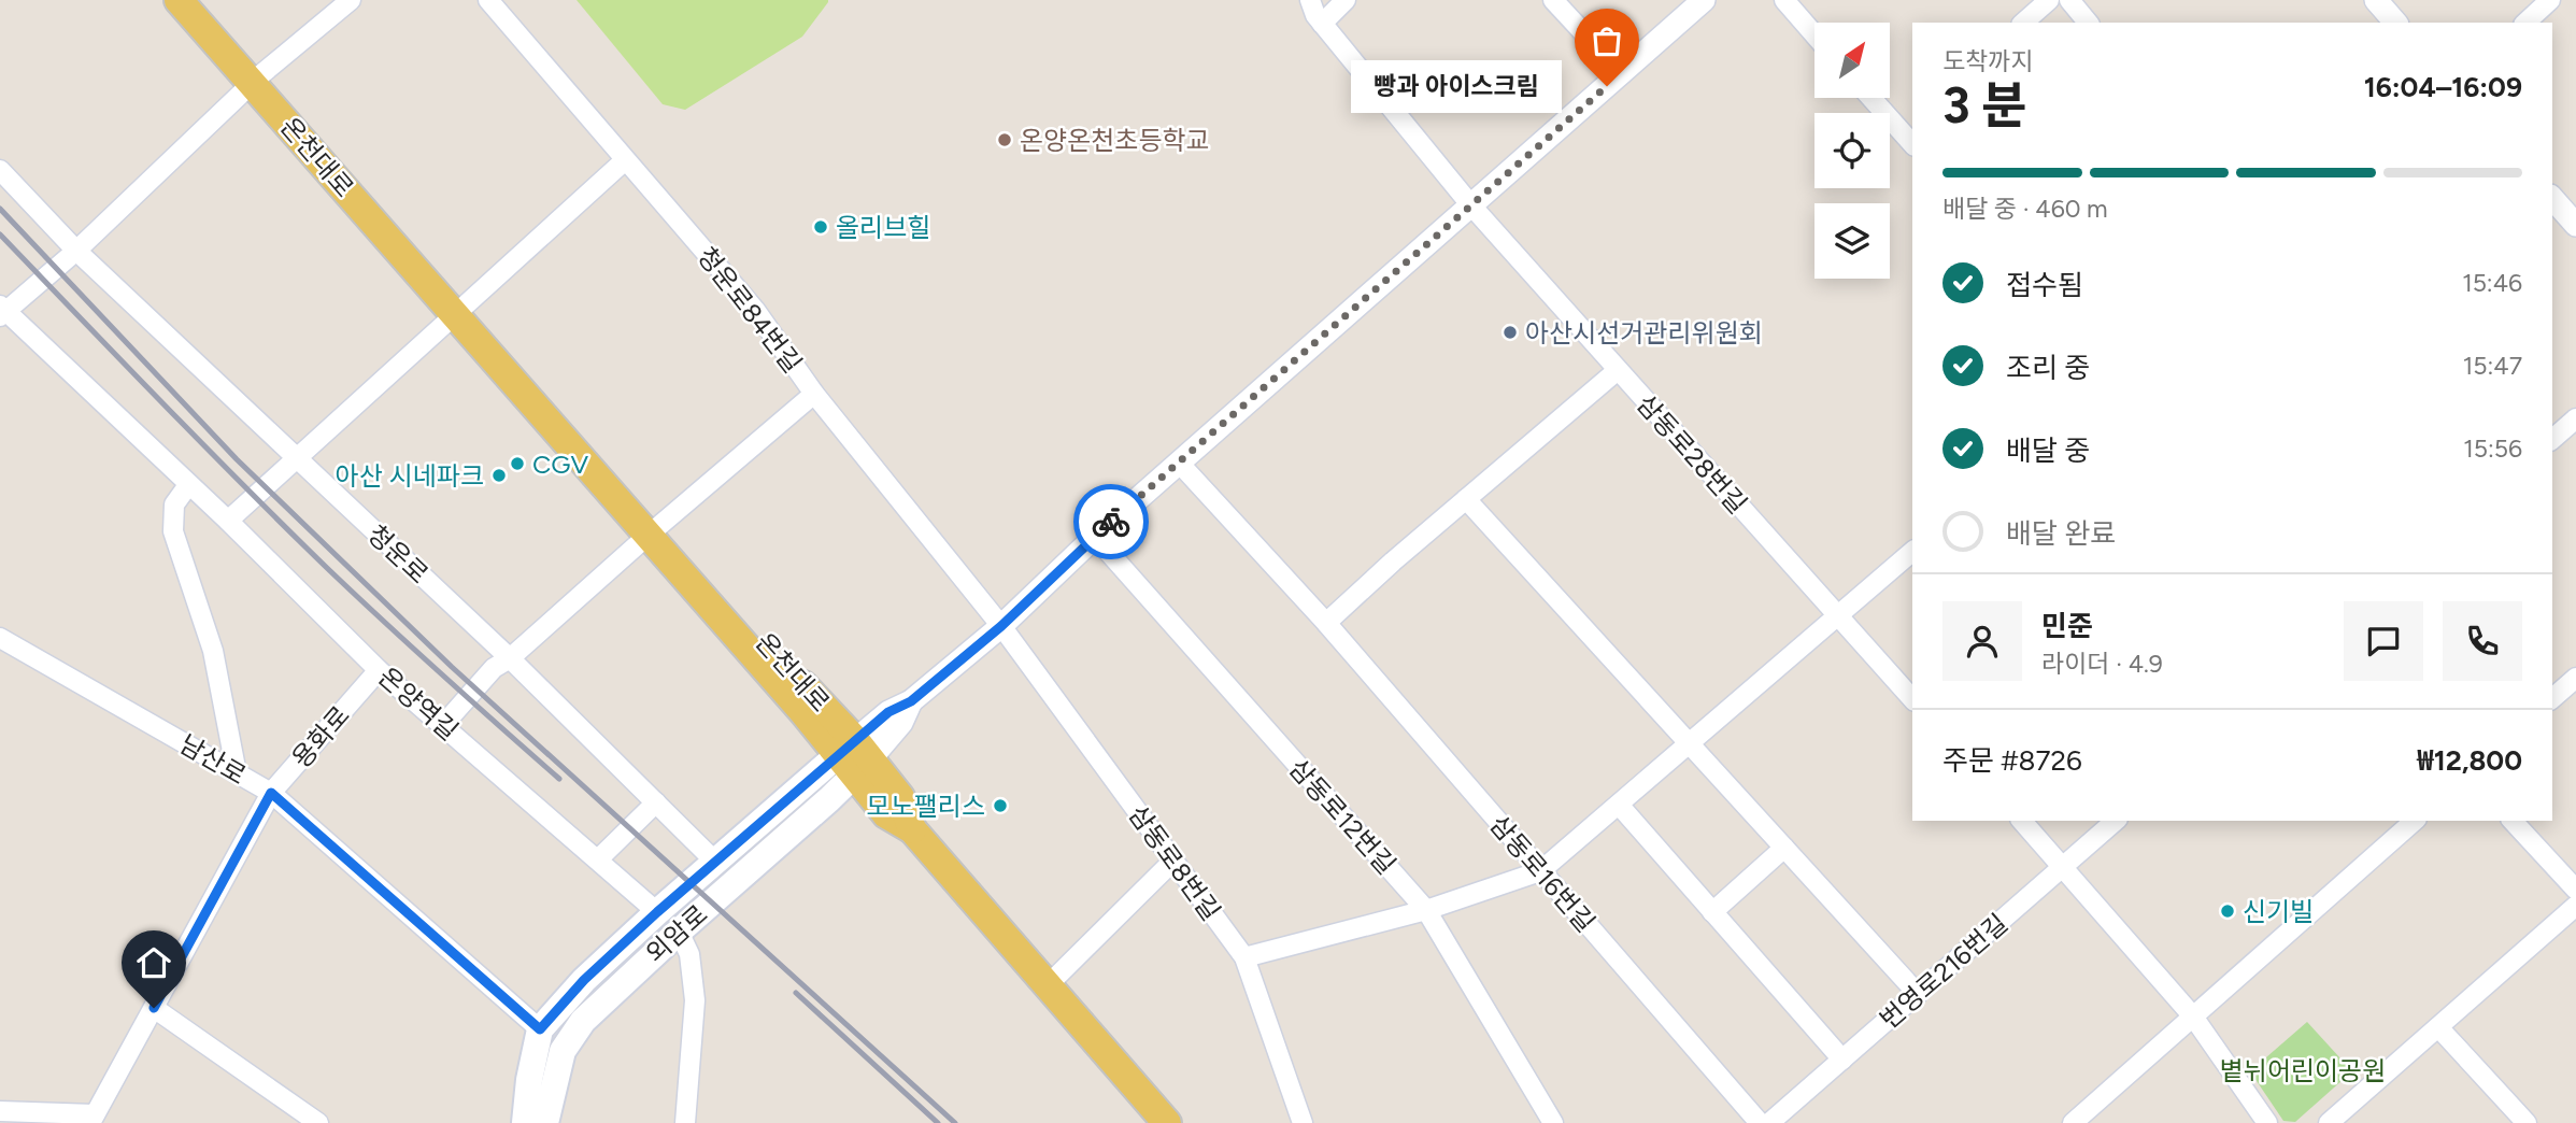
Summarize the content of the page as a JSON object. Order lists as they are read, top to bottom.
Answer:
{
  "streets": {
    "main road": ["온천대로", "외암로"],
    "street": [
      "청운로84번길",
      "삼동로28번길",
      "청운로",
      "온양역길",
      "용화로",
      "남산로",
      "삼동로12번길",
      "삼동로8번길",
      "삼동로16번길",
      "번영로216번길"
    ]
  },
  "crossings": [
    ["온천대로", "외암로"],
    ["청운로84번길", "삼동로8번길"],
    ["청운로", "외암로"],
    ["온양역길", "용화로"],
    ["온양역길", "외암로"],
    ["용화로", "남산로"],
    ["남산로", "외암로"]
  ],
  "parks": ["볕뉘어린이공원"],
  "places": [
    "빵과 아이스크림",
    "온양온천초등학교",
    "올리브힐",
    "아산시선거관리위원회",
    "CGV",
    "아산 시네파크",
    "모노팰리스",
    "신기빌"
  ],
  "north": "top right",
  "page": {
    "heading": ["3 분", "도착까지", "16:04–16:09"],
    "panel": [
      "민준",
      "라이더 · 4.9",
      "주문 #8726",
      "₩12,800"
    ],
    "bubble": "빵과 아이스크림",
    "bar": "배달 중 · 460 m",
    "list": [
      ["접수됨", "15:46"],
      ["조리 중", "15:47"],
      ["배달 중", "15:56"],
      "배달 완료"
    ]
  }
}
